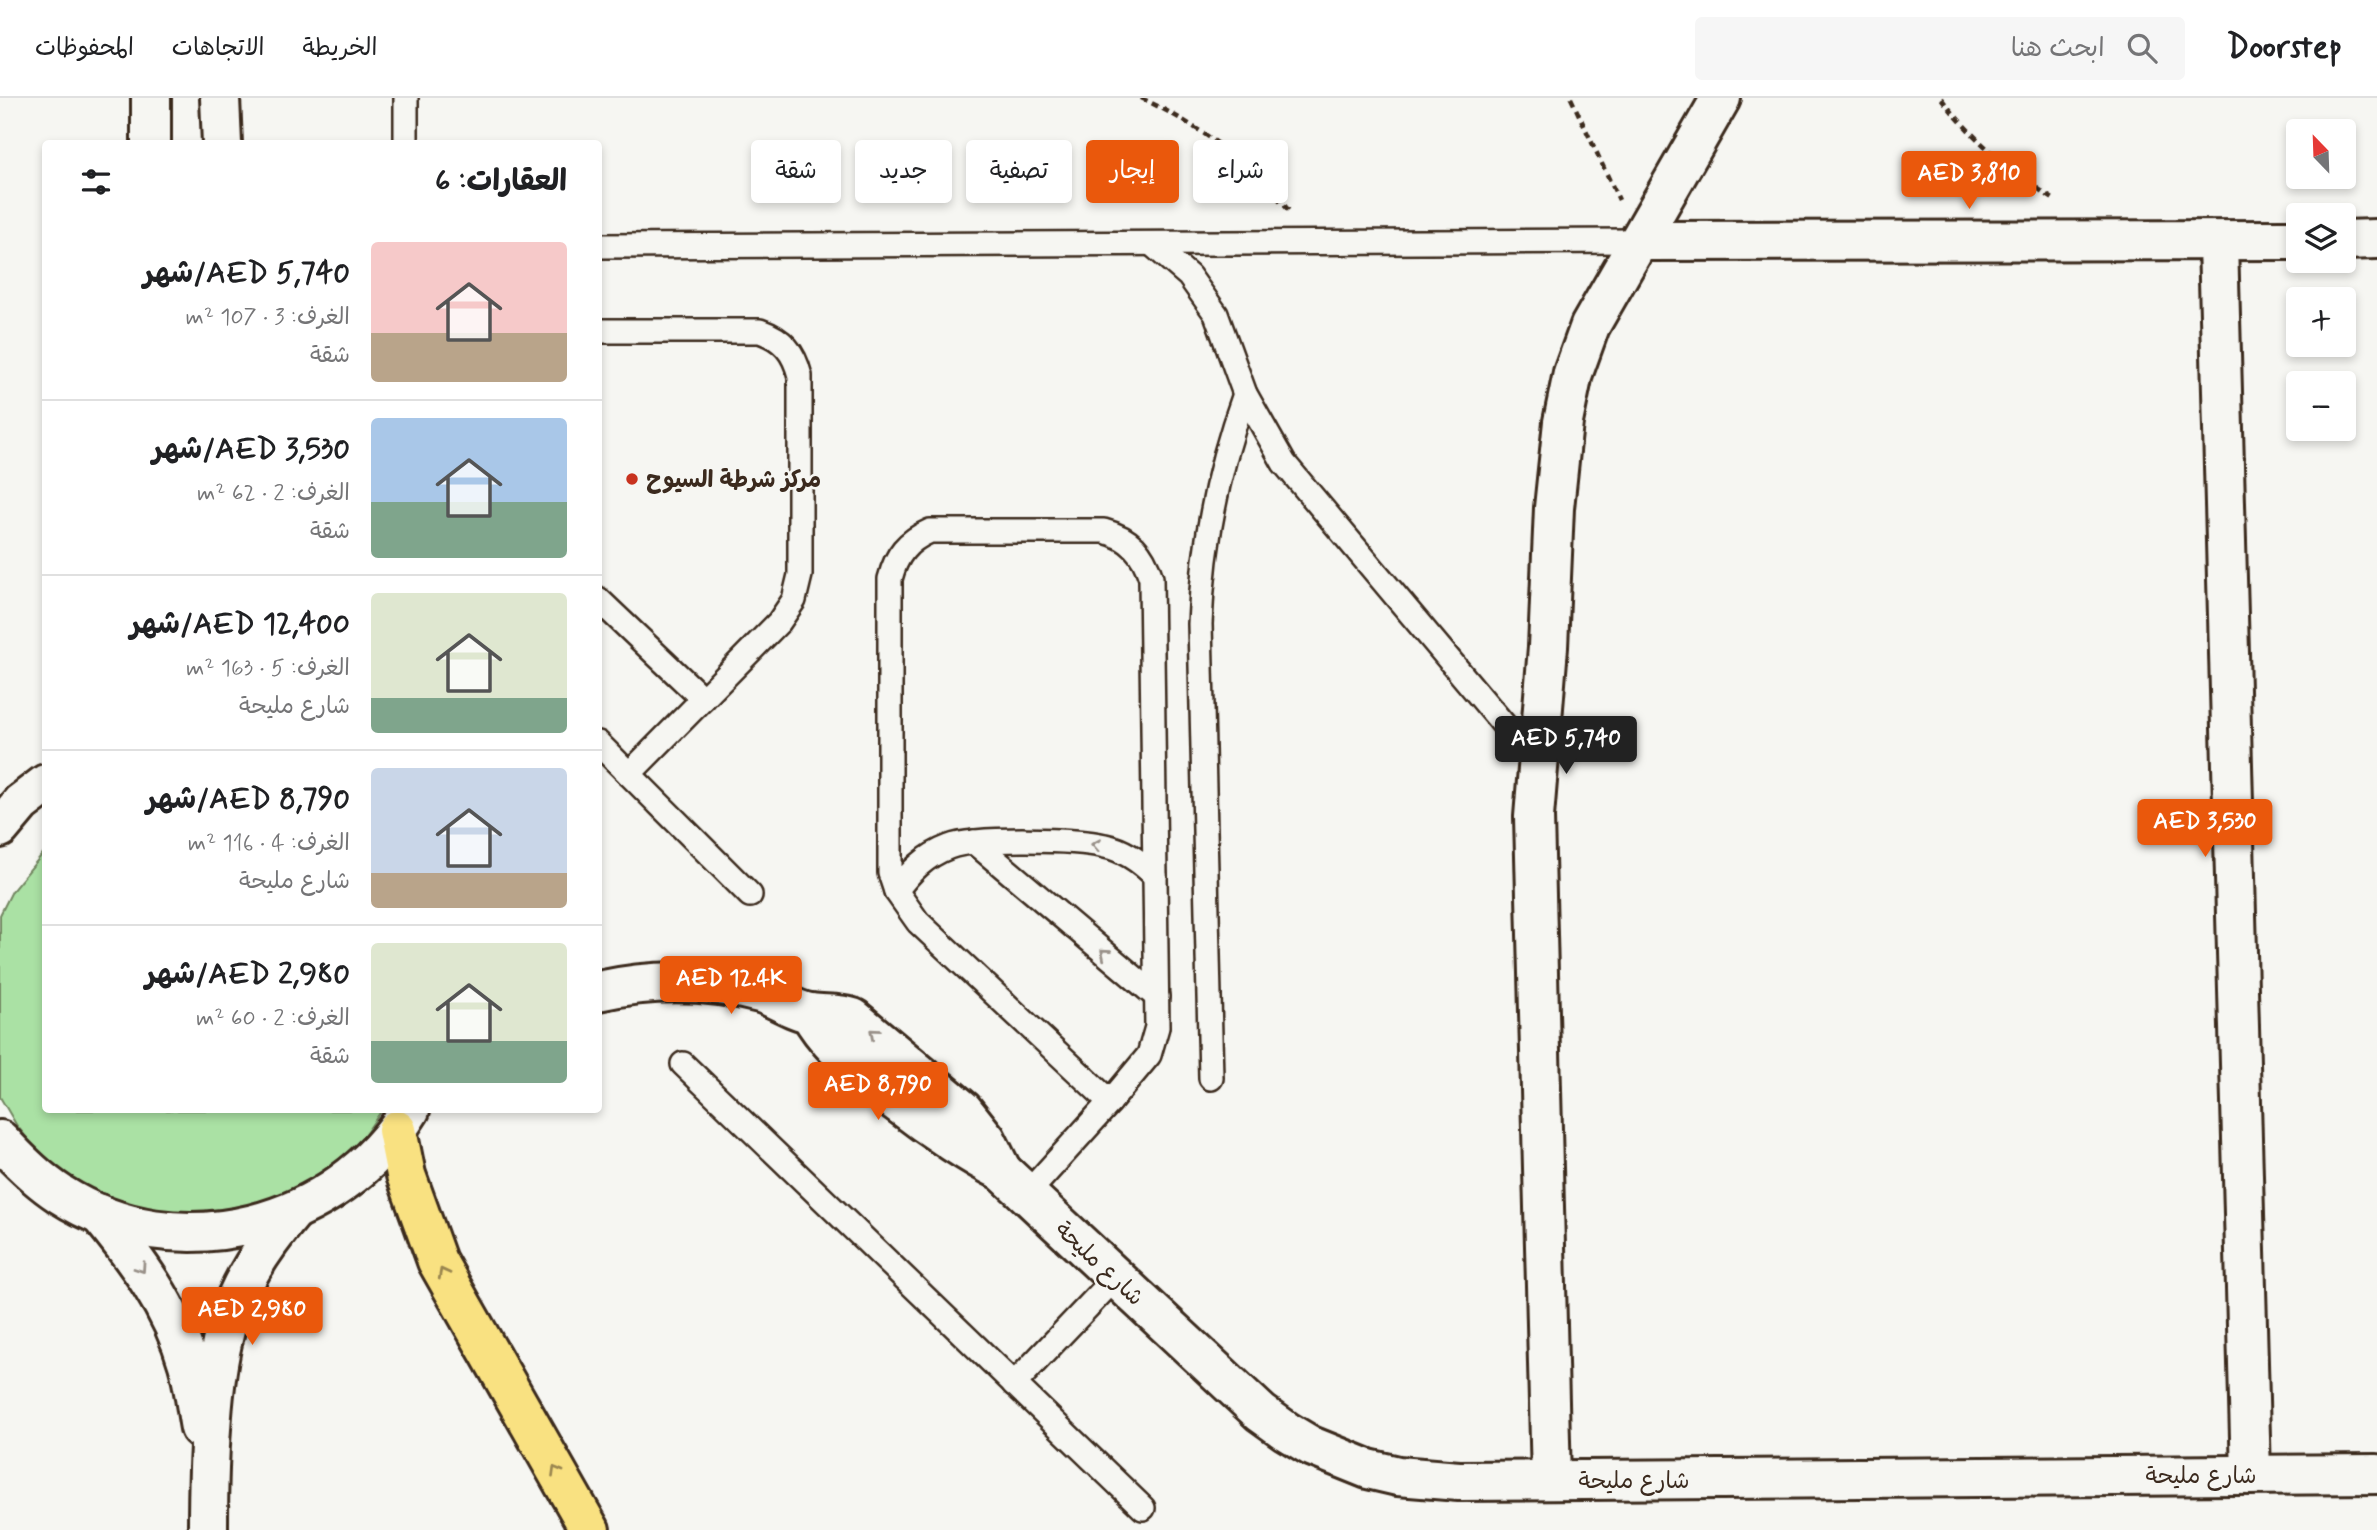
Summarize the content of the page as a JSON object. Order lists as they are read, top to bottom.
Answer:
{
  "streets": {
    "street": ["شارع مليحة"]
  },
  "places": ["مركز شرطة السيوح"],
  "north": "top left",
  "page": {
    "header": "Doorstep",
    "search": "ابحث هنا",
    "nav": ["الخريطة", "الاتجاهات", "المحفوظات"],
    "map_buttons": ["+", "−"],
    "chip": [
      "شراء",
      "إيجار",
      "تصفية",
      "جديد",
      "شقة"
    ],
    "heading": "العقارات: 6",
    "price": [
      "AED 3,810",
      "AED 5,740",
      "AED 3,530",
      "AED 12.4K",
      "AED 8,790",
      "AED 2,980"
    ],
    "list": [
      {
        "name": "AED 5,740/شهر",
        "note": "الغرف: 3 · 107 m² · شقة"
      },
      {
        "name": "AED 3,530/شهر",
        "note": "الغرف: 2 · 62 m² · شقة"
      },
      {
        "name": "AED 12,400/شهر",
        "note": "الغرف: 5 · 163 m² · شارع مليحة"
      },
      {
        "name": "AED 8,790/شهر",
        "note": "الغرف: 4 · 116 m² · شارع مليحة"
      },
      {
        "name": "AED 2,980/شهر",
        "note": "الغرف: 2 · 60 m² · شقة"
      }
    ]
  }
}
